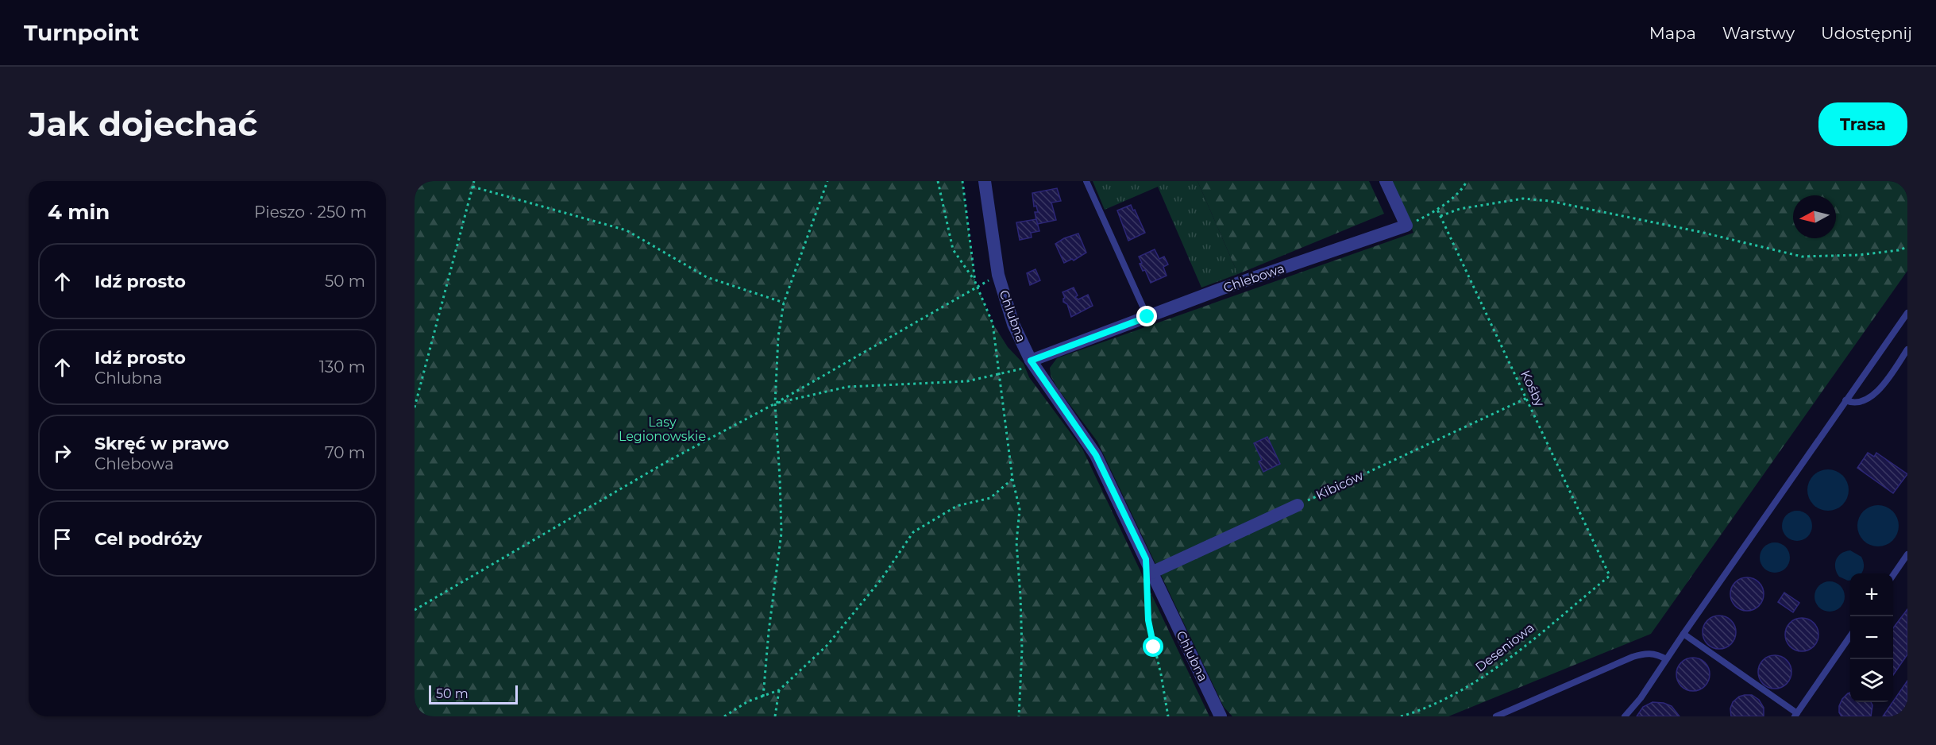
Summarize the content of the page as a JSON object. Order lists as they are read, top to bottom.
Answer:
{
  "streets": {
    "street": ["Chlebowa", "Chlubna"],
    "path": ["Kośby", "Kibiców", "Deseniowa"]
  },
  "crossings": [
    ["Chlebowa", "Chlubna"],
    ["Kośby", "Kibiców"],
    ["Kośby", "Deseniowa"]
  ],
  "parks": ["Lasy Legionowskie"],
  "scale_bar": "50 m",
  "north": "left",
  "page": {
    "header": "Turnpoint",
    "nav": ["Mapa", "Warstwy", "Udostępnij"],
    "buttons": "Trasa",
    "title": "Jak dojechać",
    "heading": ["4 min", "Pieszo · 250 m"],
    "list": [
      ["Idź prosto", "50 m"],
      ["Idź prosto", "Chlubna", "130 m"],
      ["Skręć w prawo", "Chlebowa", "70 m"],
      "Cel podróży"
    ],
    "map_buttons": ["+", "−"],
    "scale": "50 m"
  }
}
